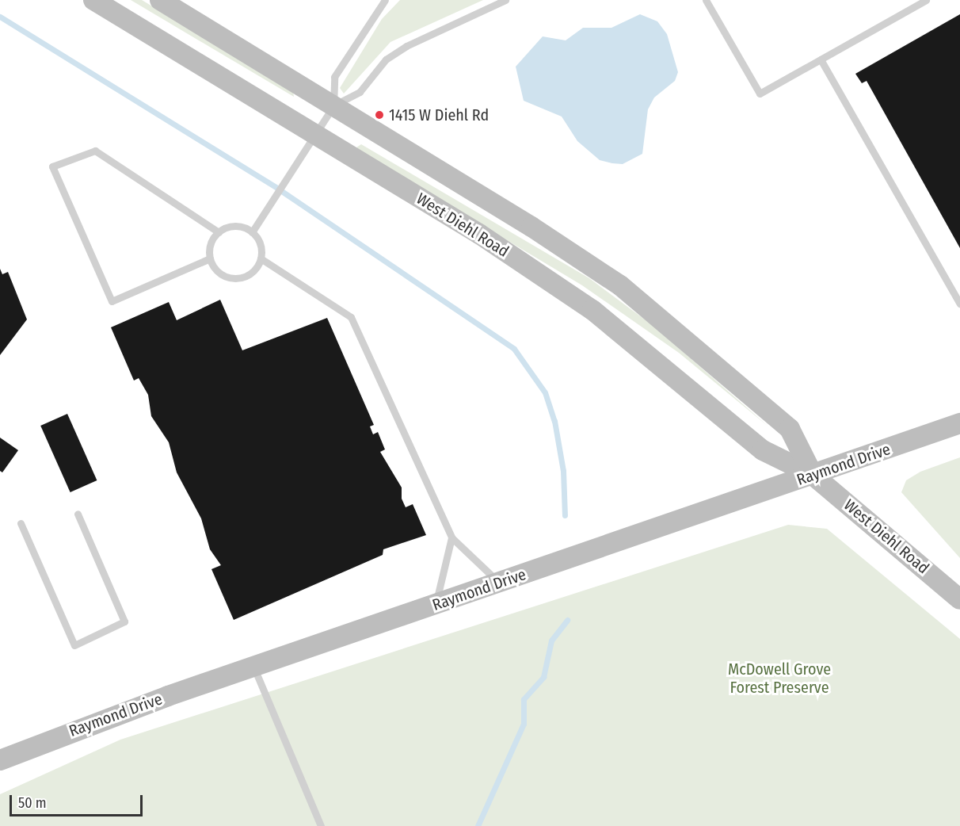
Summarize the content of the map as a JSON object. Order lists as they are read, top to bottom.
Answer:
{
  "streets": {
    "street": ["West Diehl Road", "Raymond Drive"]
  },
  "crossings": [
    ["West Diehl Road", "Raymond Drive"]
  ],
  "parks": ["McDowell Grove Forest Preserve"],
  "places": ["1415 W Diehl Rd"],
  "scale_bar": "50 m"
}
